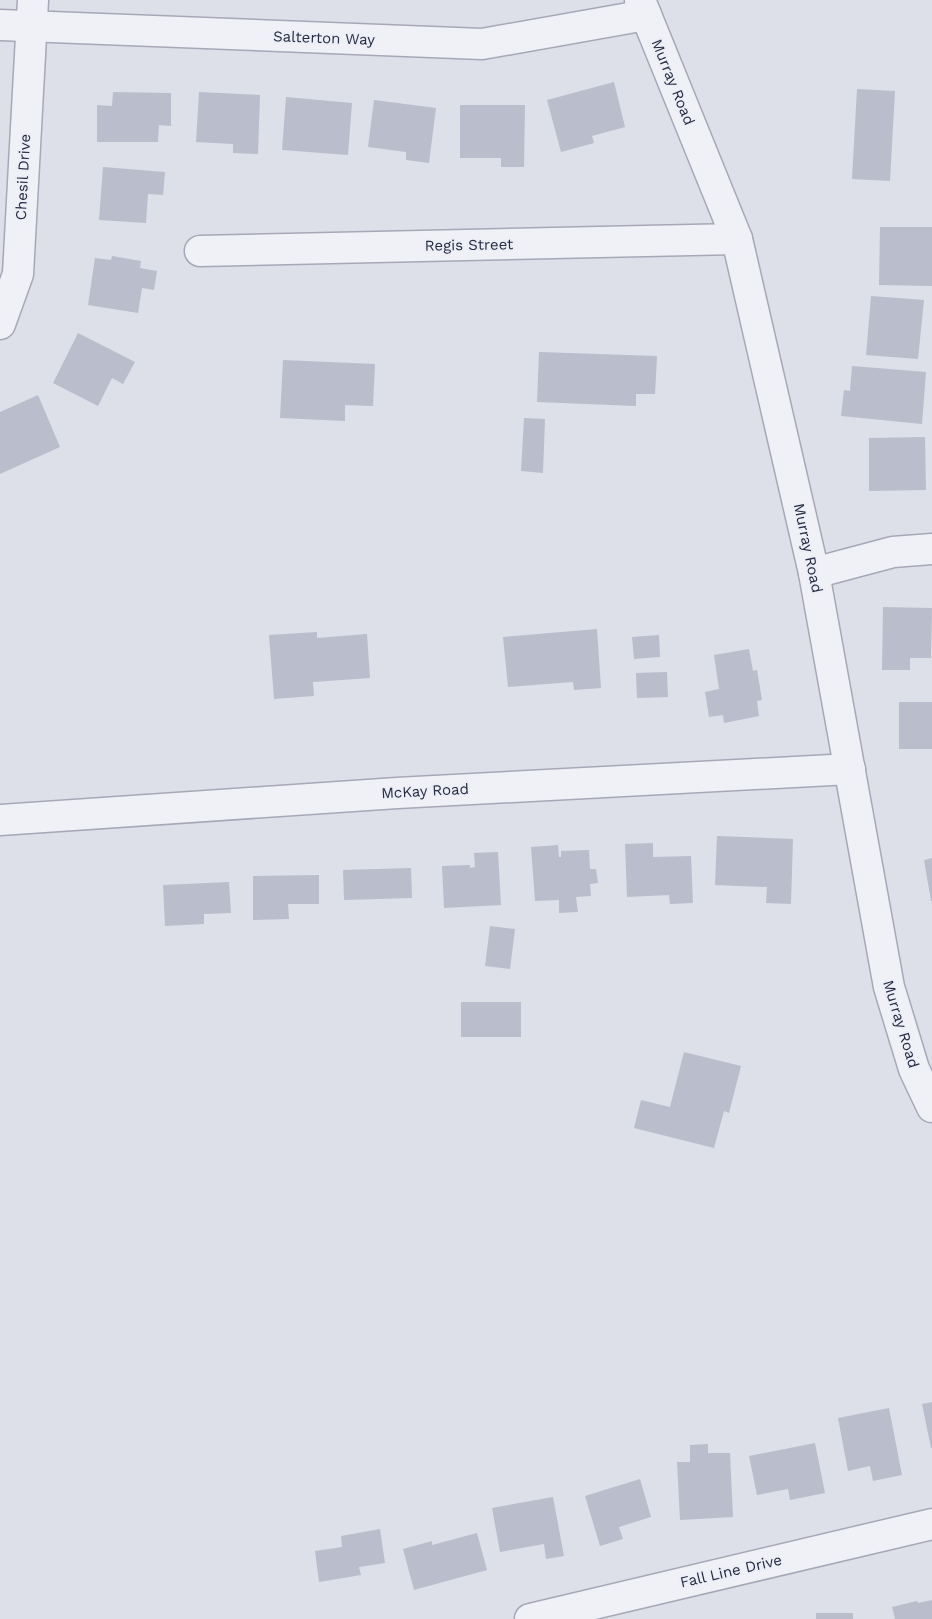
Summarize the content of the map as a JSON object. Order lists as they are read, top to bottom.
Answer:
{
  "streets": {
    "street": [
      "Salterton Way",
      "Murray Road",
      "Chesil Drive",
      "Regis Street",
      "McKay Road",
      "Fall Line Drive"
    ]
  },
  "crossings": [
    ["Salterton Way", "Murray Road"],
    ["Salterton Way", "Chesil Drive"],
    ["Murray Road", "Regis Street"],
    ["Murray Road", "McKay Road"]
  ]
}
